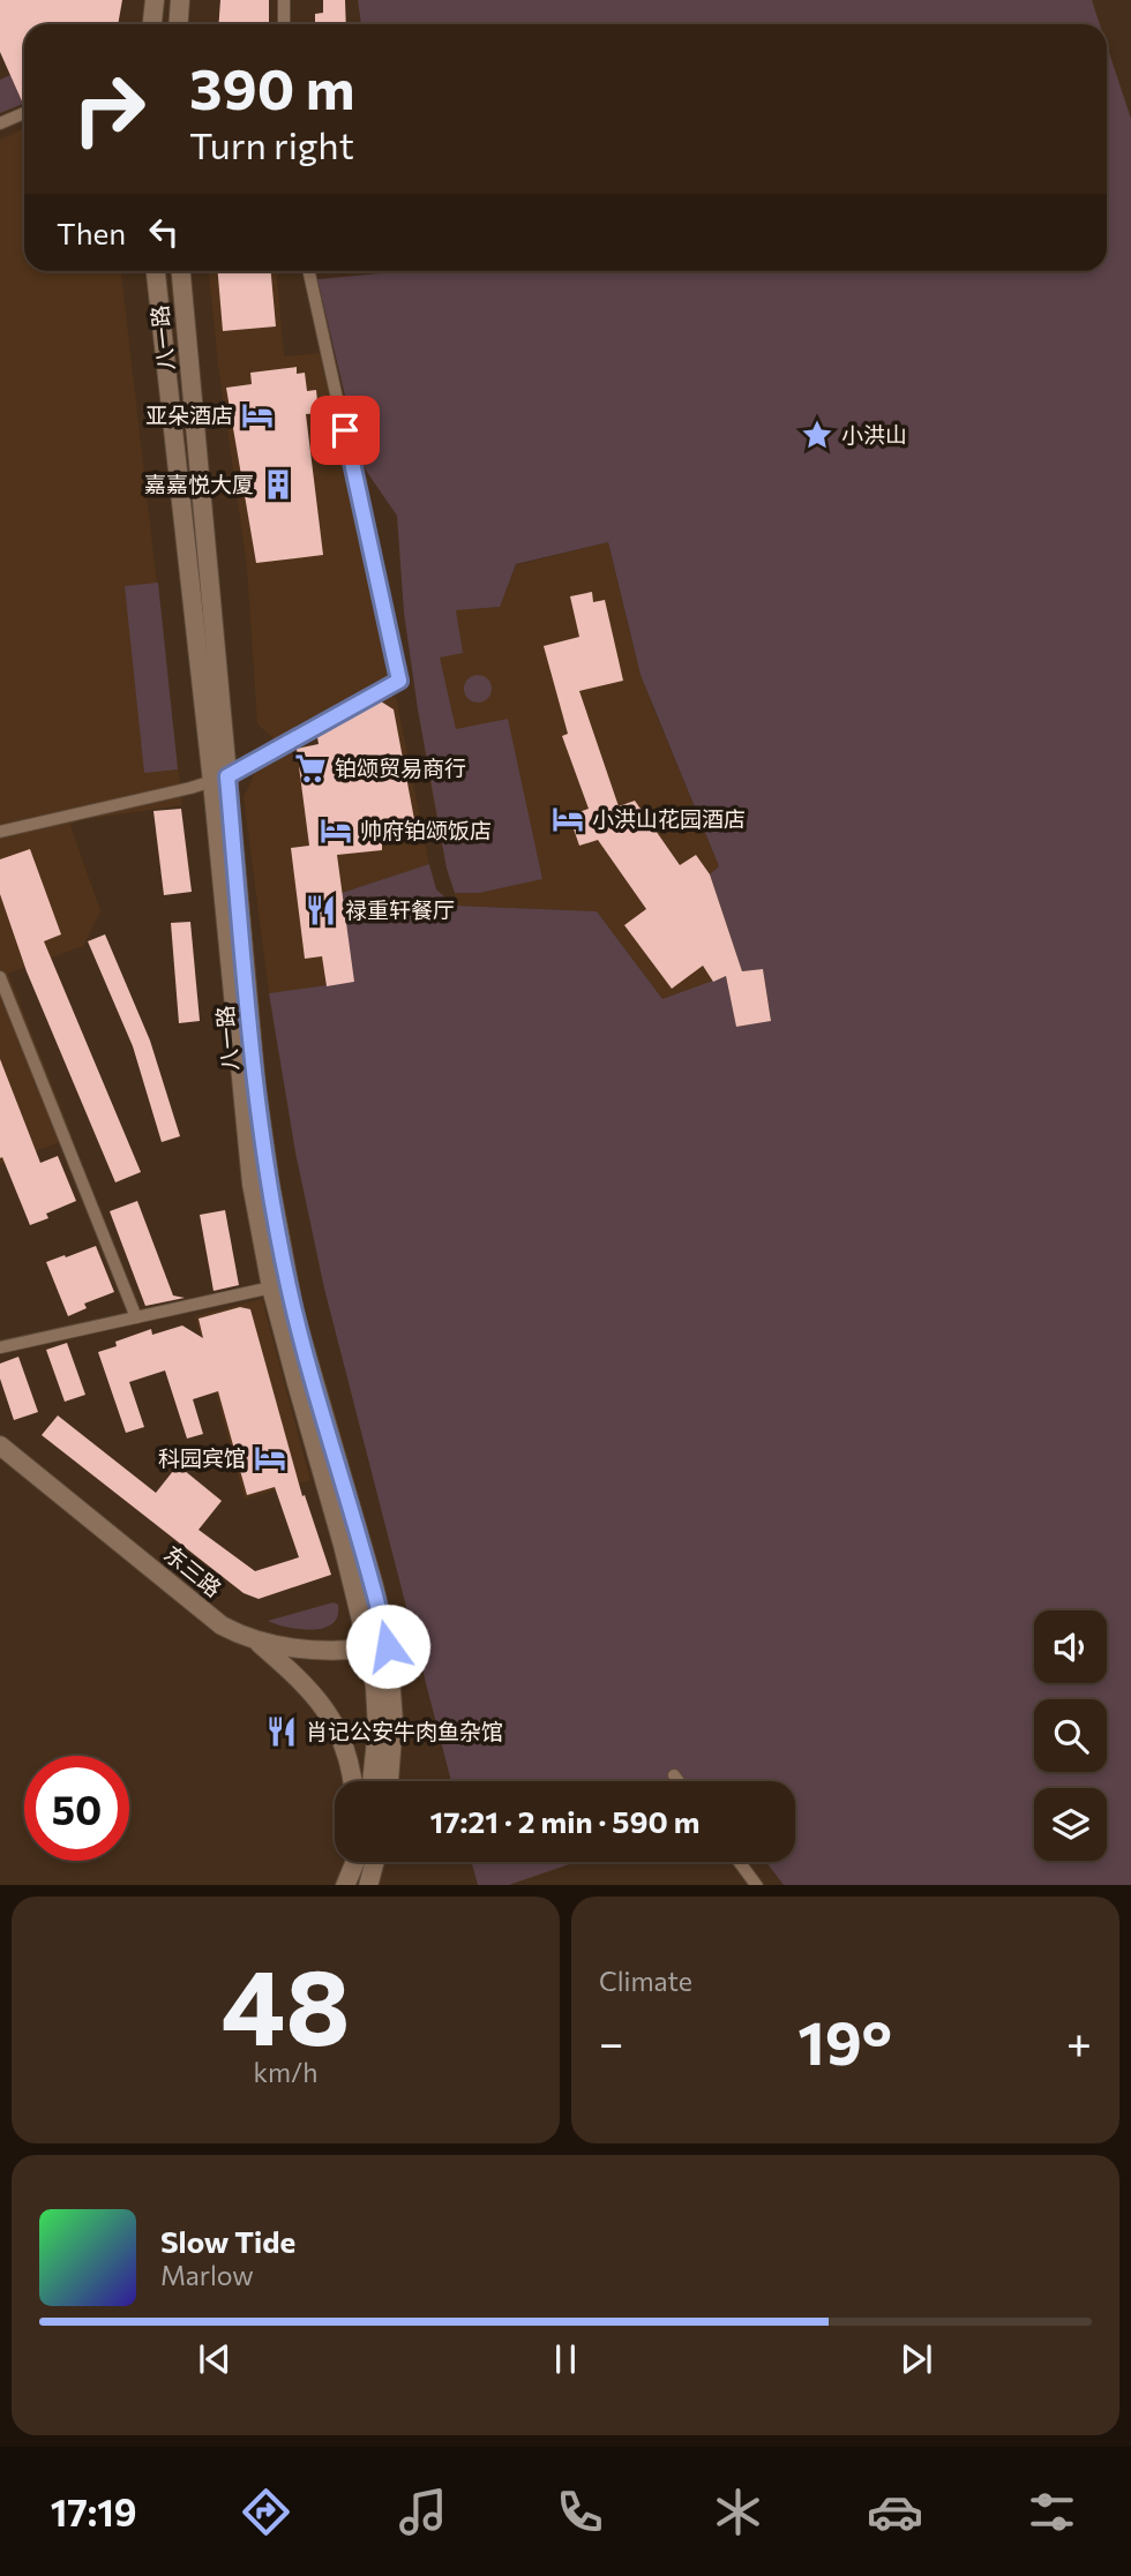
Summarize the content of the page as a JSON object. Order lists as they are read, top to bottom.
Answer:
{
  "streets": {
    "main road": ["八一路", "东三路"]
  },
  "crossings": [
    ["八一路", "东三路"]
  ],
  "places": {
    "hotel": [
      "亚朵酒店",
      "小洪山花园酒店",
      "帅府铂颂饭店",
      "科园宾馆"
    ],
    "place": ["小洪山"],
    "building": ["嘉嘉悦大厦"],
    "supermarket": ["铂颂贸易商行"],
    "restaurant": ["禄重轩餐厅", "肖记公安牛肉鱼杂馆"]
  },
  "page": {
    "turn": ["390 m", "Turn right"],
    "then": "Then",
    "limit": "50",
    "trip": "17:21 · 2 min · 590 m",
    "tile": [
      ["48", "km/h"],
      "Climate"
    ],
    "heat": ["−", "19°", "+"],
    "song": ["Slow Tide", "Marlow"],
    "tabs": "17:19"
  }
}
